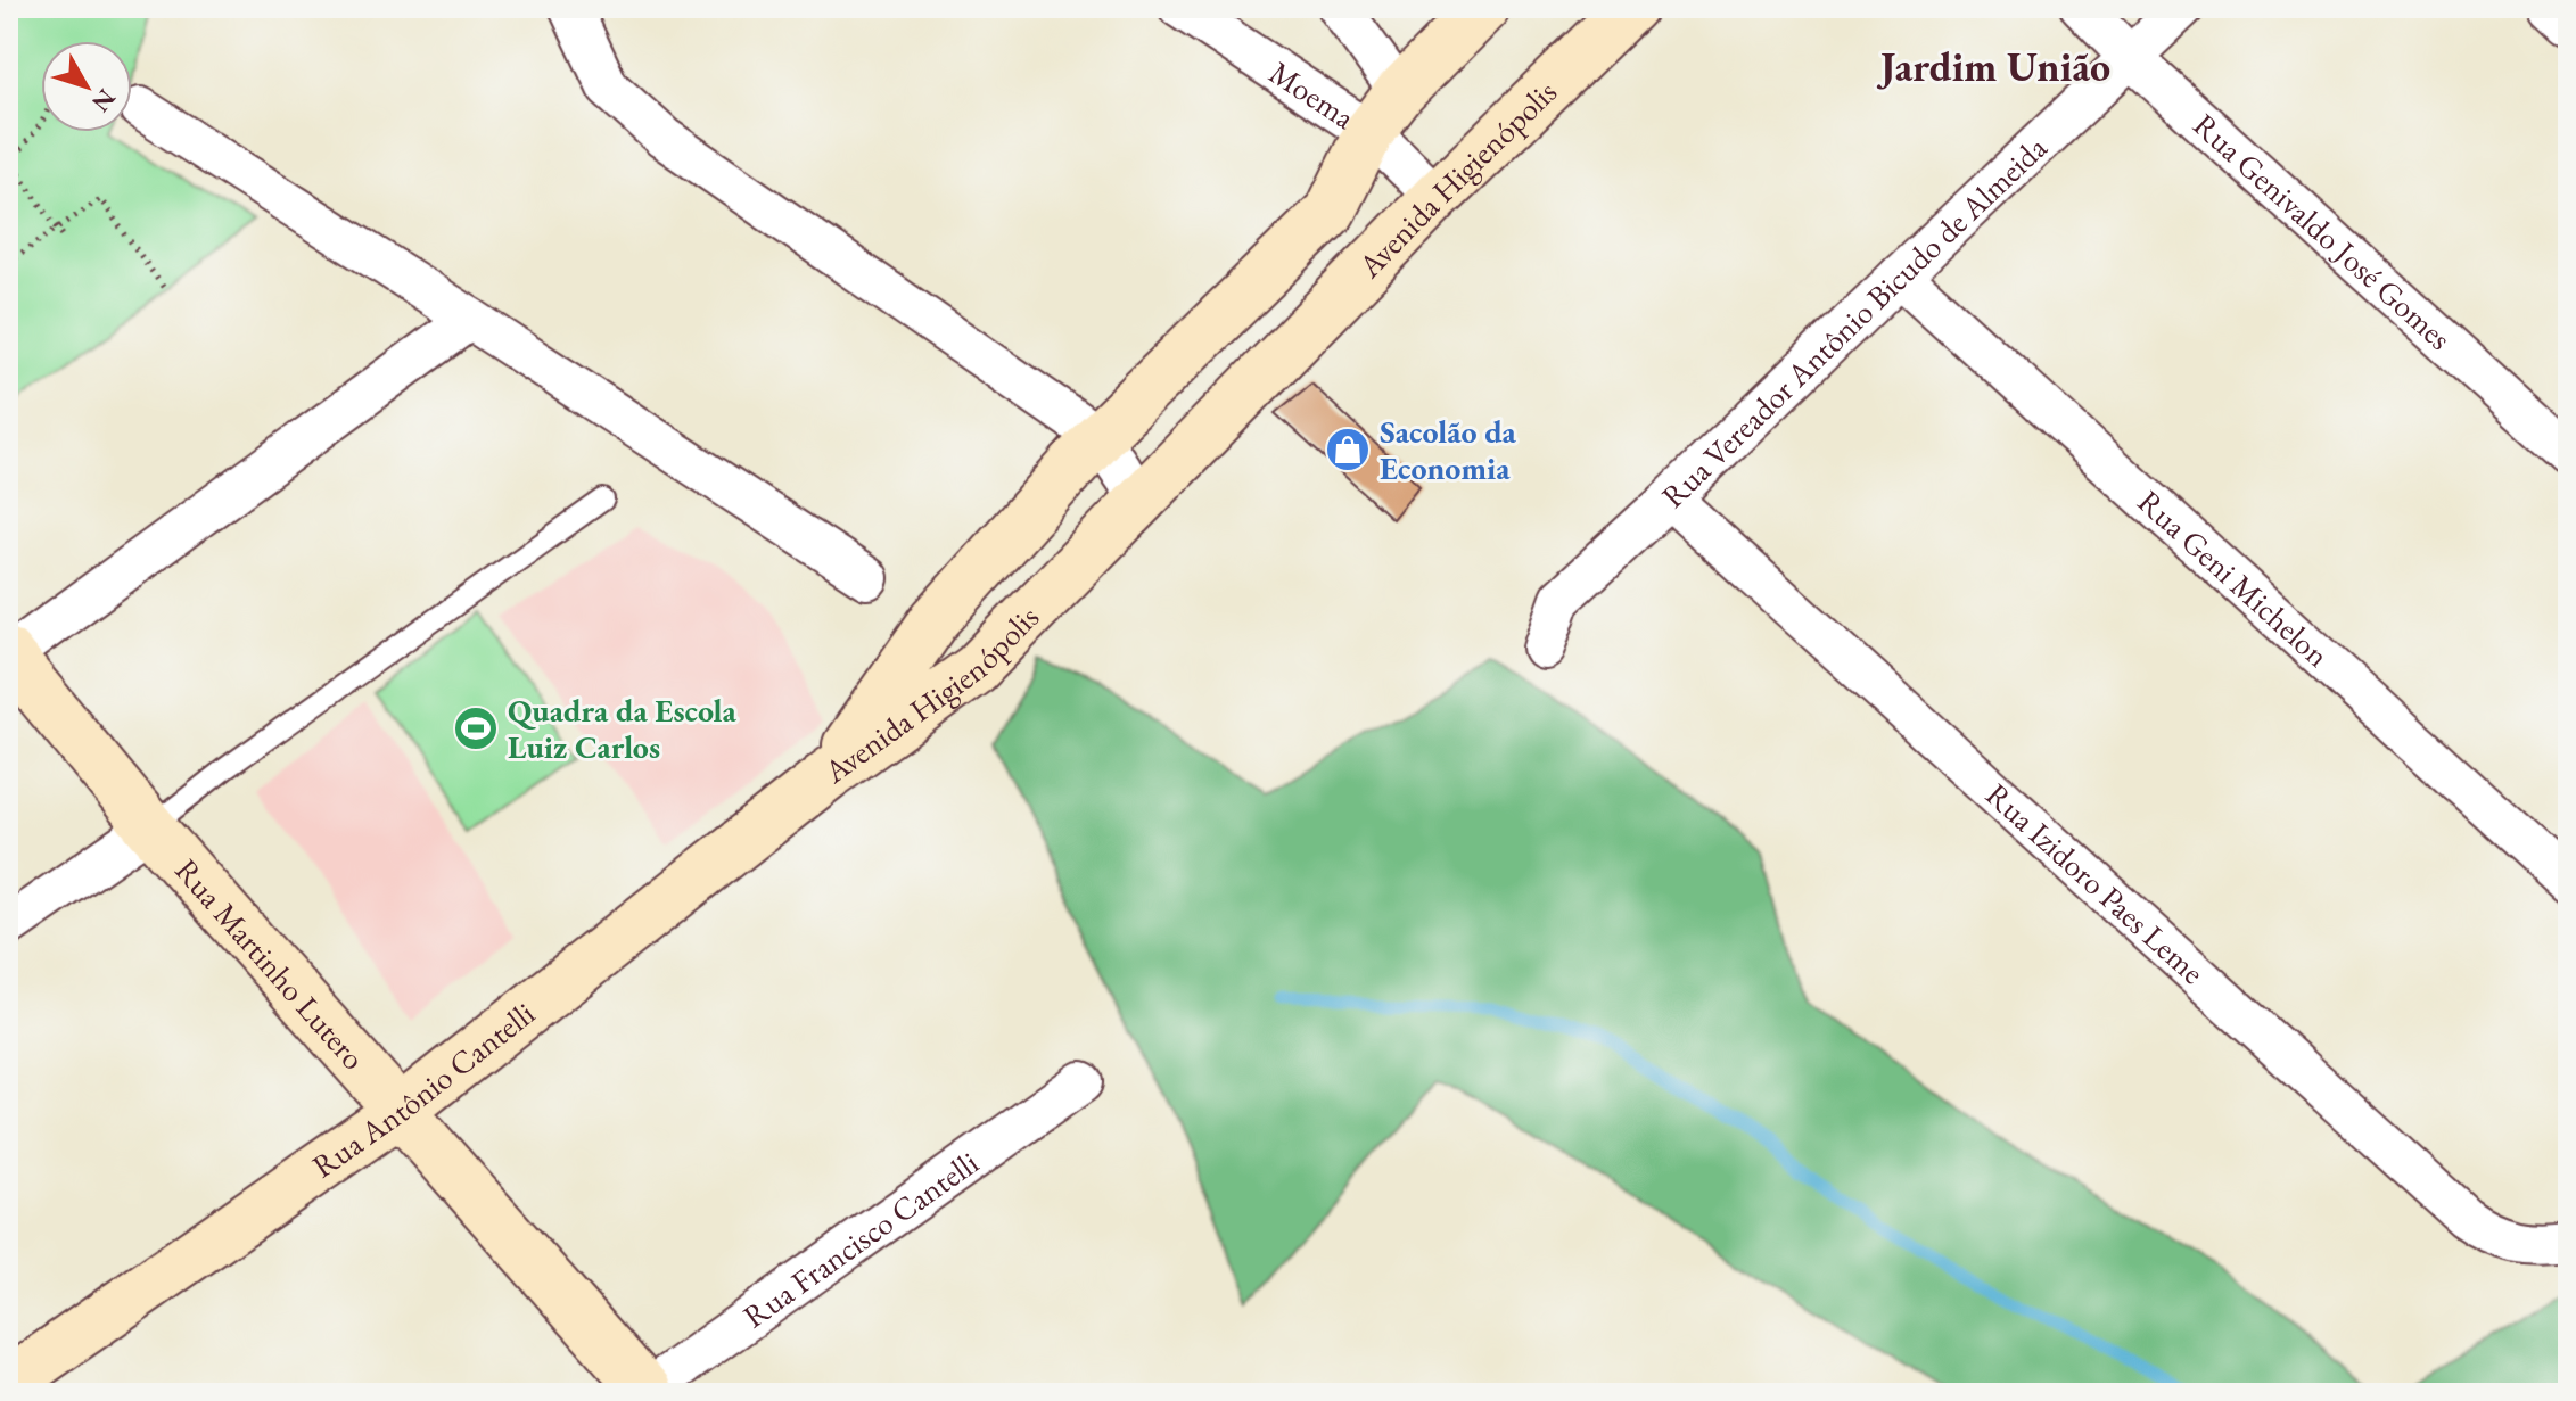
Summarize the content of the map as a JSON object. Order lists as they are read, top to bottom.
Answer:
{
  "streets": {
    "main road": ["Avenida Higienópolis", "Rua Martinho Lutero", "Rua Antônio Cantelli"],
    "street": [
      "Moema",
      "Rua Genivaldo José Gomes",
      "Rua Vereador Antônio Bicudo de Almeida",
      "Rua Geni Michelon",
      "Rua Izidoro Paes Leme",
      "Rua Francisco Cantelli"
    ]
  },
  "crossings": [
    ["Moema", "Avenida Higienópolis"],
    ["Avenida Higienópolis", "Rua Antônio Cantelli"],
    ["Rua Genivaldo José Gomes", "Rua Vereador Antônio Bicudo de Almeida"],
    ["Rua Vereador Antônio Bicudo de Almeida", "Rua Geni Michelon"],
    ["Rua Vereador Antônio Bicudo de Almeida", "Rua Izidoro Paes Leme"],
    ["Rua Martinho Lutero", "Rua Antônio Cantelli"],
    ["Rua Martinho Lutero", "Rua Francisco Cantelli"]
  ],
  "districts": ["Jardim União"],
  "places": {
    "shop": ["Sacolão da Economia"],
    "sports": ["Quadra da Escola Luiz Carlos"]
  },
  "north": "bottom right"
}
